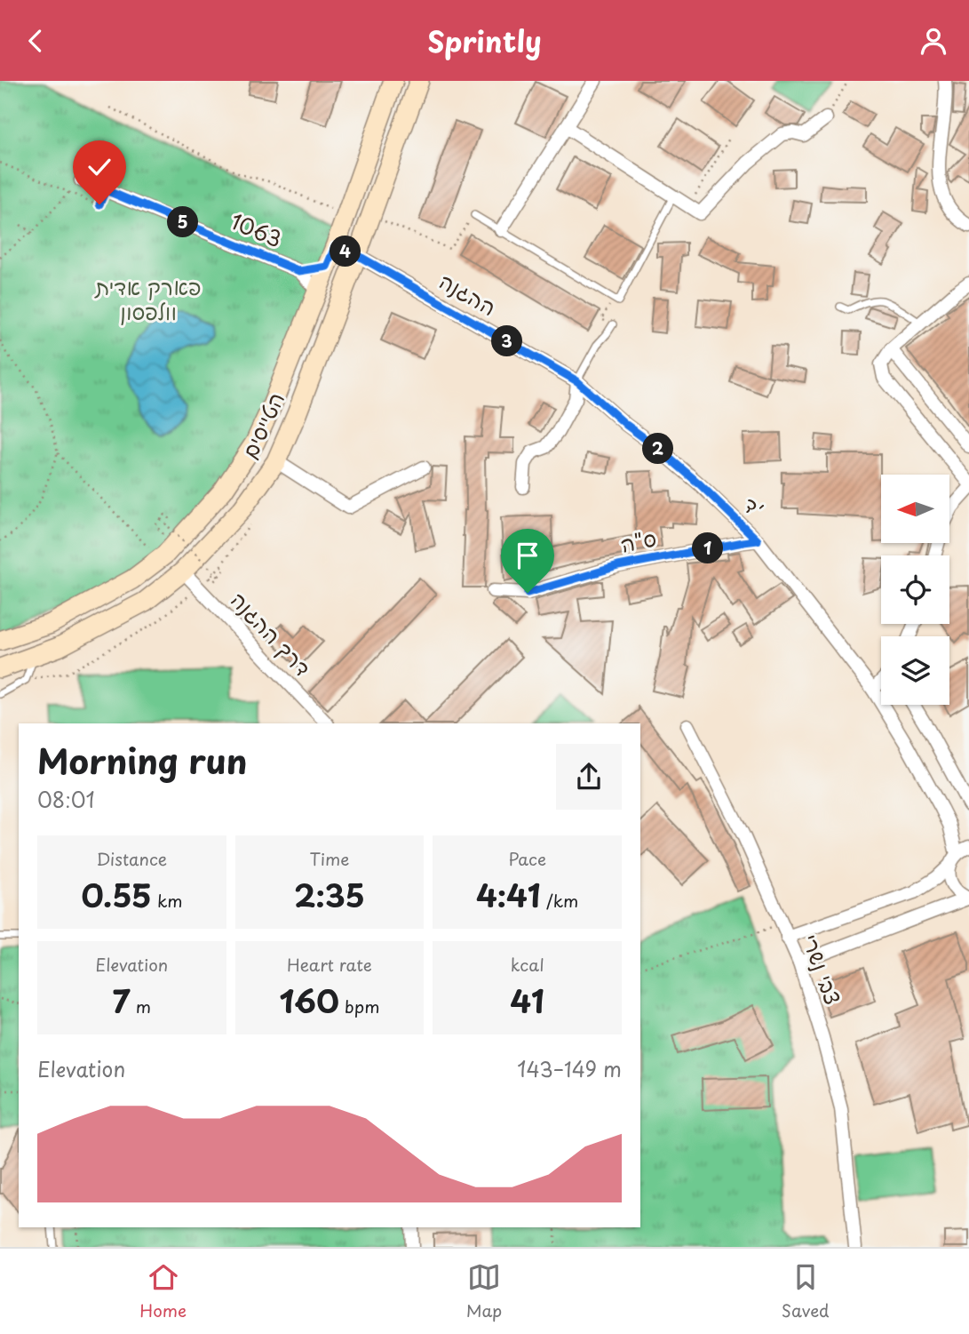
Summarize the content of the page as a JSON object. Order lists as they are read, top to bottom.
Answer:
{
  "streets": {
    "main road": ["הטייסים"],
    "street": [
      "1063",
      "ההגנה",
      "ד'",
      "ס\"ה",
      "דרך ההגנה",
      "צבי נשרי"
    ]
  },
  "crossings": [
    ["1063", "הטייסים"],
    ["ההגנה", "הטייסים"],
    ["ההגנה", "ד'"],
    ["הטייסים", "דרך ההגנה"],
    ["ד'", "ס\"ה"]
  ],
  "parks": ["פארק אדית וולפסון"],
  "north": "left",
  "page": {
    "header": "Sprintly",
    "pins": [
      "5",
      "4",
      "3",
      "2",
      "1"
    ],
    "heading": ["Morning run", "08:01"],
    "stats": [
      ["Distance", "0.55 km"],
      ["Time", "2:35"],
      ["Pace", "4:41 /km"],
      ["Elevation", "7 m"],
      ["Heart rate", "160 bpm"],
      ["kcal", "41"]
    ],
    "chart": ["Elevation", "143–149 m"],
    "tabs": ["Home", "Map", "Saved"]
  }
}
